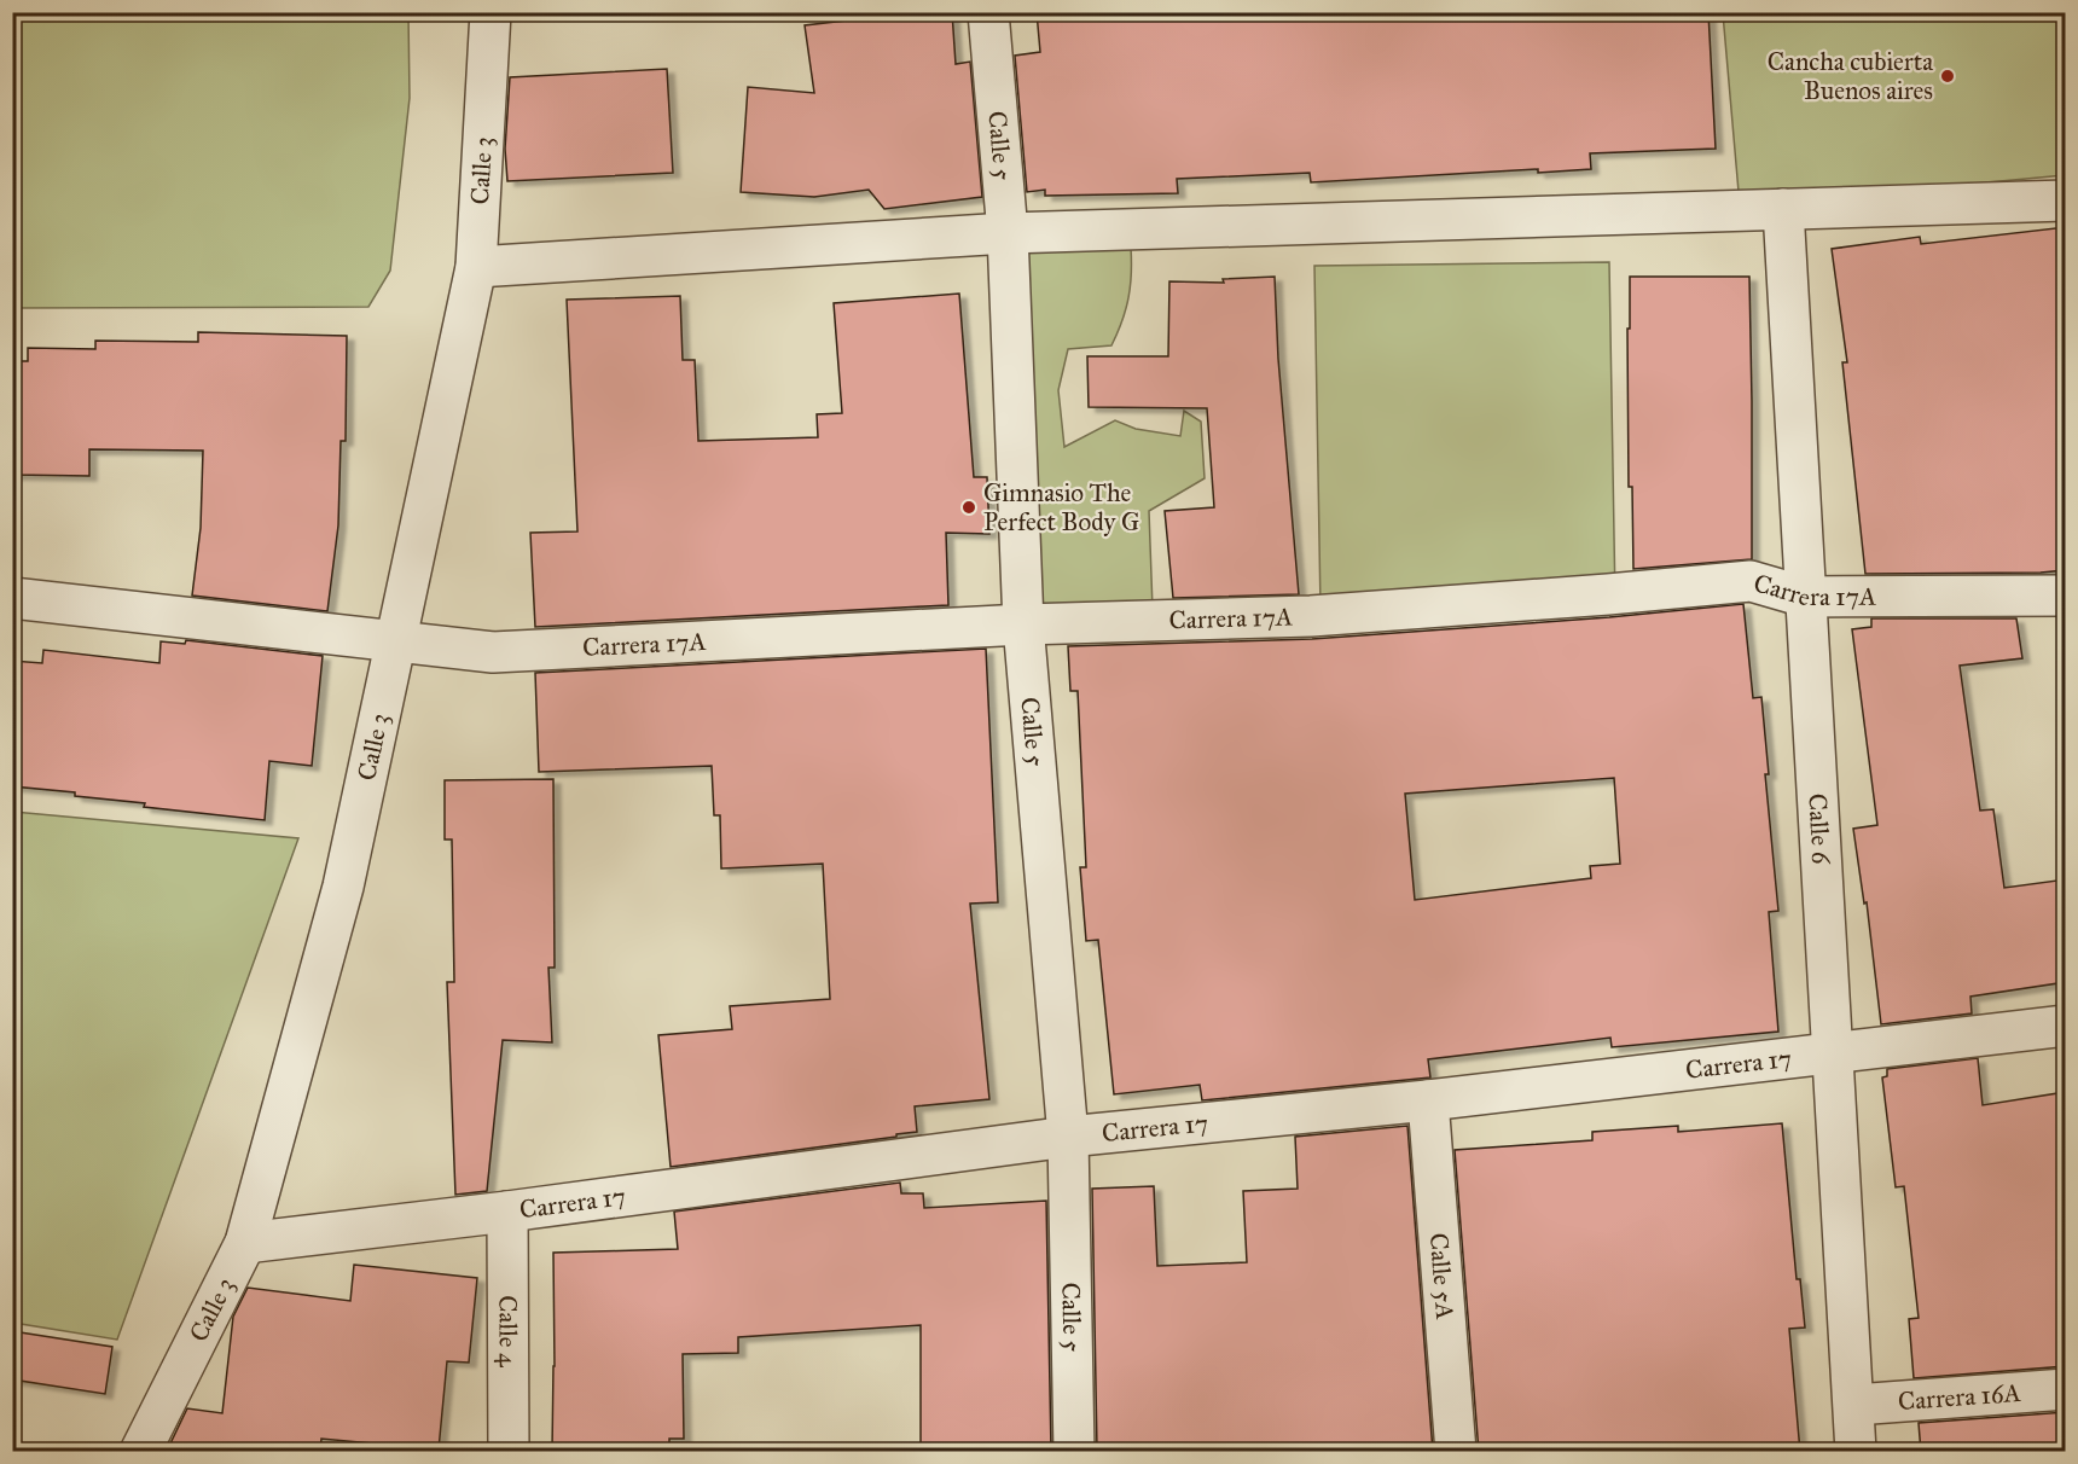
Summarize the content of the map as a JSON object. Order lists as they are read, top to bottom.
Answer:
{
  "streets": {
    "street": [
      "Calle 5",
      "Calle 3",
      "Carrera 17A",
      "Calle 6",
      "Carrera 17",
      "Calle 5A",
      "Calle 4",
      "Carrera 16A"
    ]
  },
  "crossings": [
    ["Calle 5", "Carrera 17A"],
    ["Calle 5", "Carrera 17"],
    ["Calle 3", "Carrera 17A"],
    ["Calle 3", "Carrera 17"],
    ["Carrera 17A", "Calle 6"],
    ["Calle 6", "Carrera 17"],
    ["Calle 6", "Carrera 16A"],
    ["Carrera 17", "Calle 5A"],
    ["Carrera 17", "Calle 4"]
  ],
  "places": ["Cancha cubierta Buenos aires", "Gimnasio The Perfect Body G"]
}
